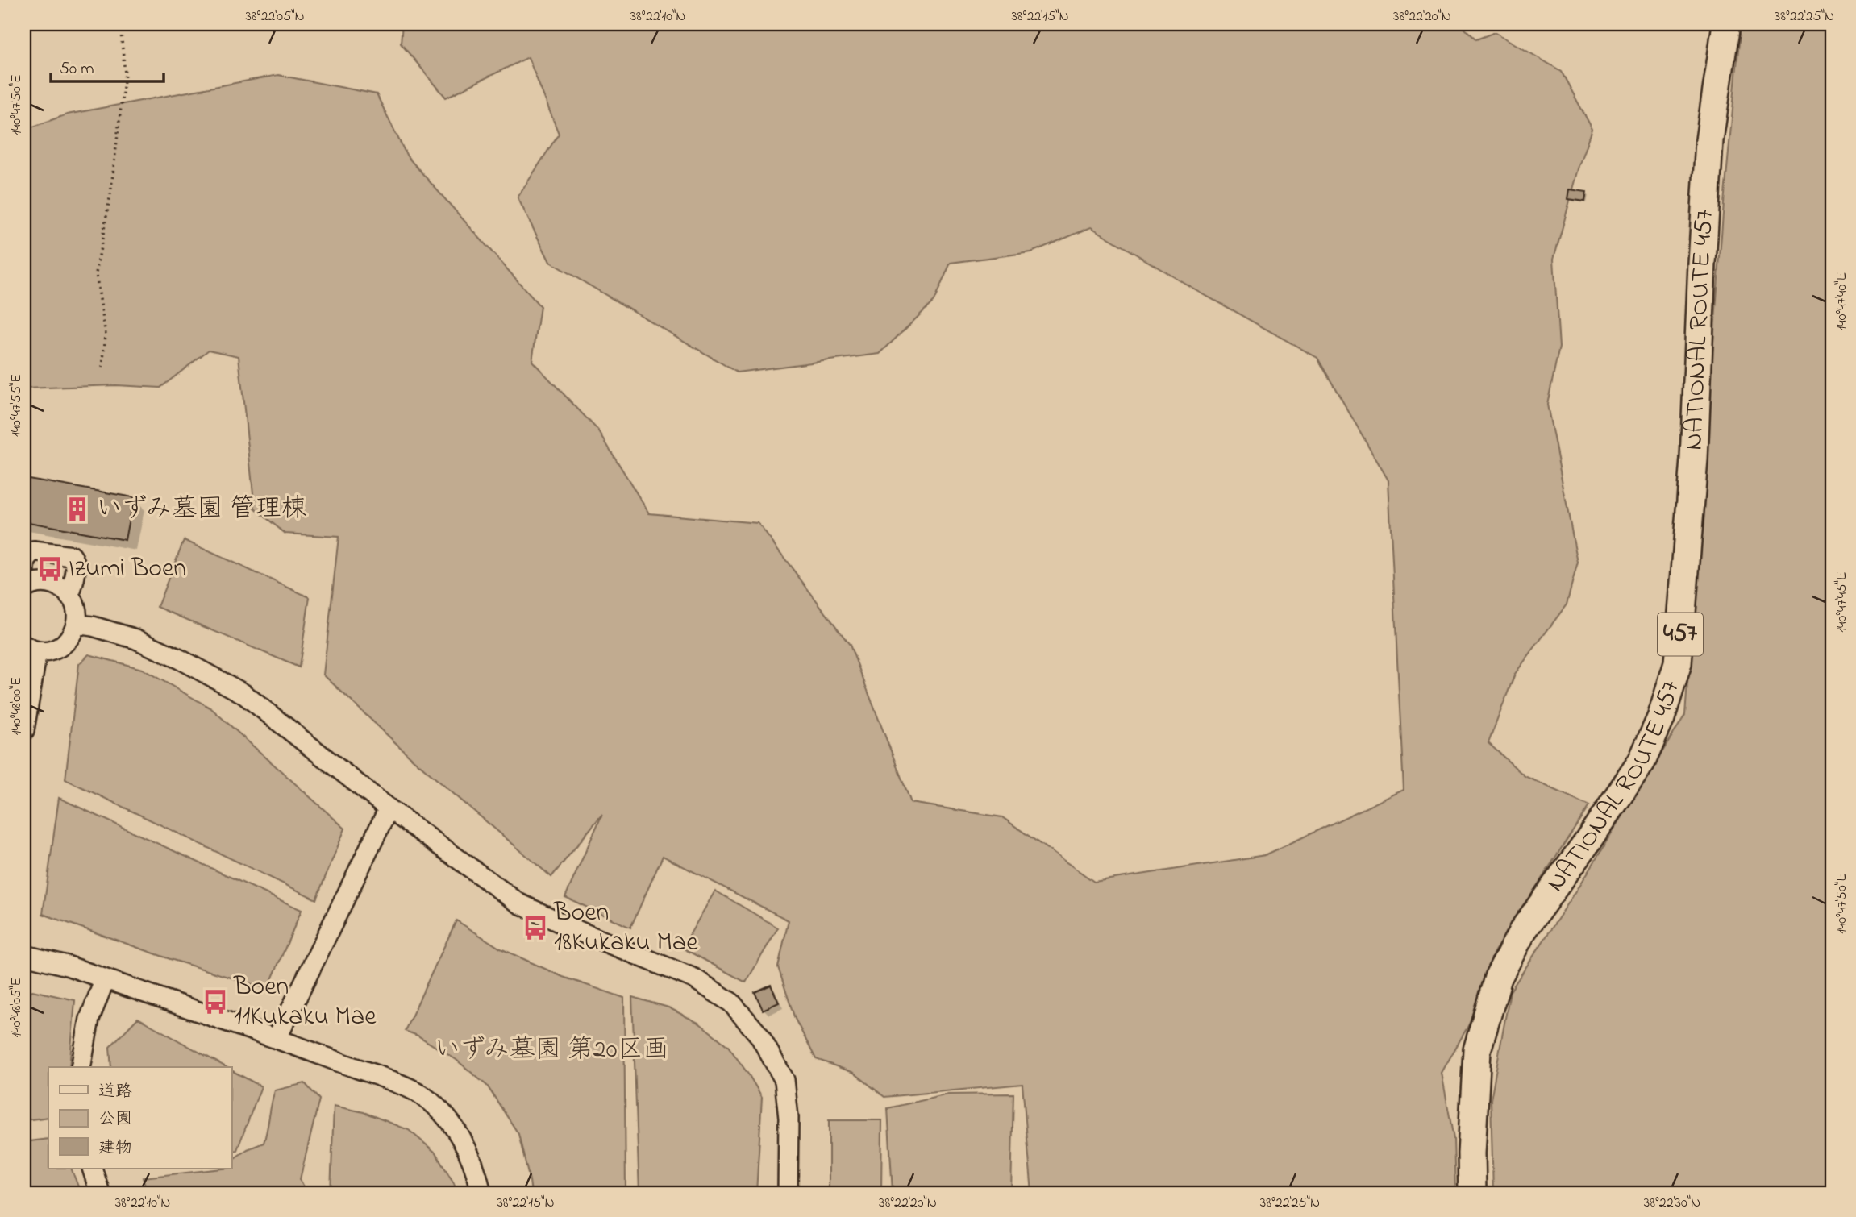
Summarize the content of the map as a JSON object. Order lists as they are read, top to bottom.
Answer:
{
  "streets": {
    "highway": ["NATIONAL ROUTE 457", "457"]
  },
  "parks": ["いずみ墓園 第20区画"],
  "places": {
    "building": ["いずみ墓園 管理棟"],
    "bus stop": ["Izumi Boen", "Boen 18Kukaku Mae", "Boen 11Kukaku Mae"]
  },
  "legend": ["道路", "公園", "建物"],
  "scale_bar": "50 m",
  "coordinates": [
    "38°22'05\"N",
    "38°22'10\"N",
    "38°22'15\"N",
    "38°22'20\"N",
    "38°22'25\"N",
    "140°47'50\"E",
    "140°47'40\"E",
    "140°47'55\"E",
    "140°47'45\"E",
    "140°48'00\"E",
    "140°48'05\"E",
    "38°22'30\"N"
  ]
}
